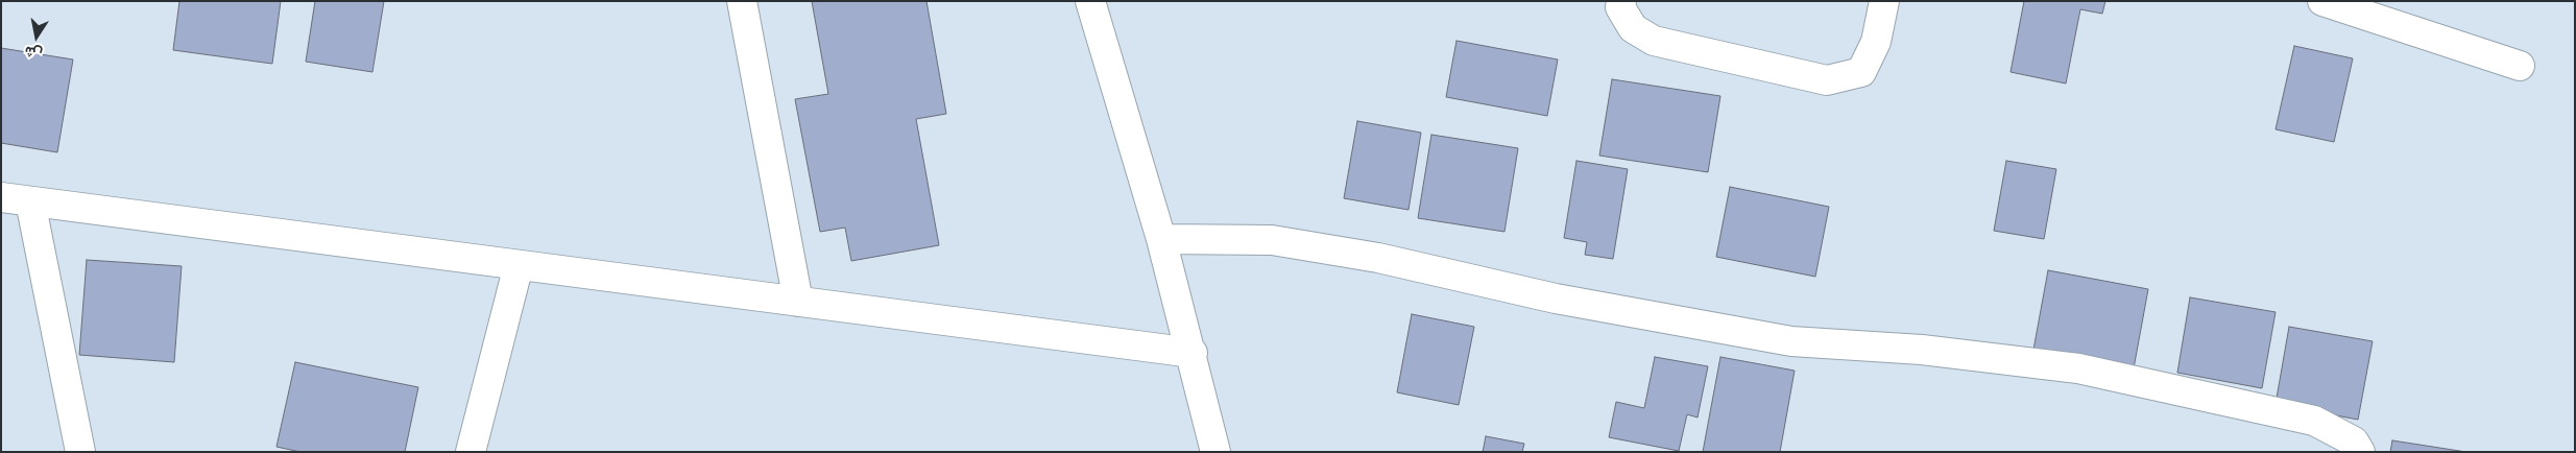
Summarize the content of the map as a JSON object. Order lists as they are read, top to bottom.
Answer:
{
  "north": "bottom"
}
